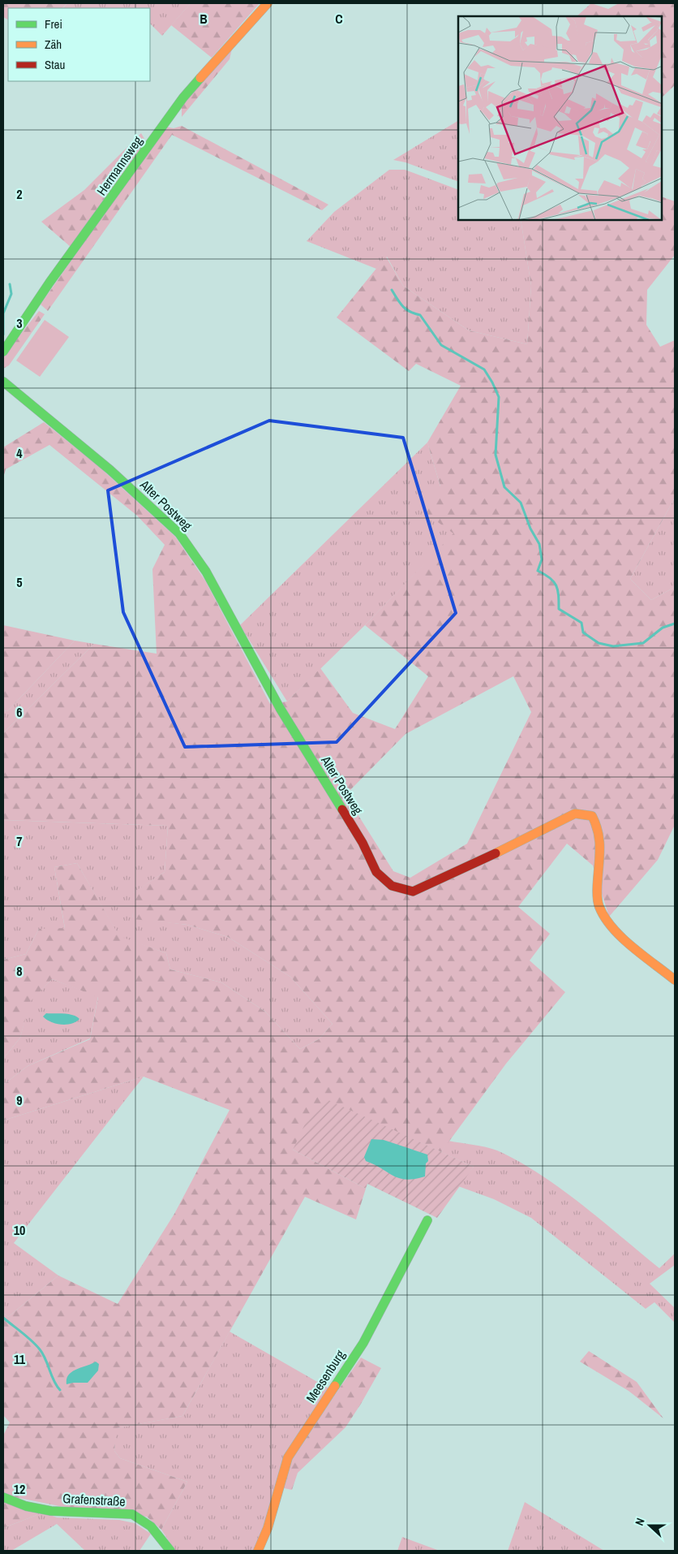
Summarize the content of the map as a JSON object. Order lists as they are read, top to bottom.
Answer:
{
  "streets": {
    "street": [
      "Hermannsweg",
      "Alter Postweg",
      "Meesenburg",
      "Grafenstraße"
    ]
  },
  "legend": ["Frei", "Zäh", "Stau"],
  "north": "left",
  "grid": {
    "columns": ["B", "C"],
    "rows": [
      "2",
      "3",
      "4",
      "5",
      "6",
      "7",
      "8",
      "9",
      "10",
      "11",
      "12"
    ]
  }
}
